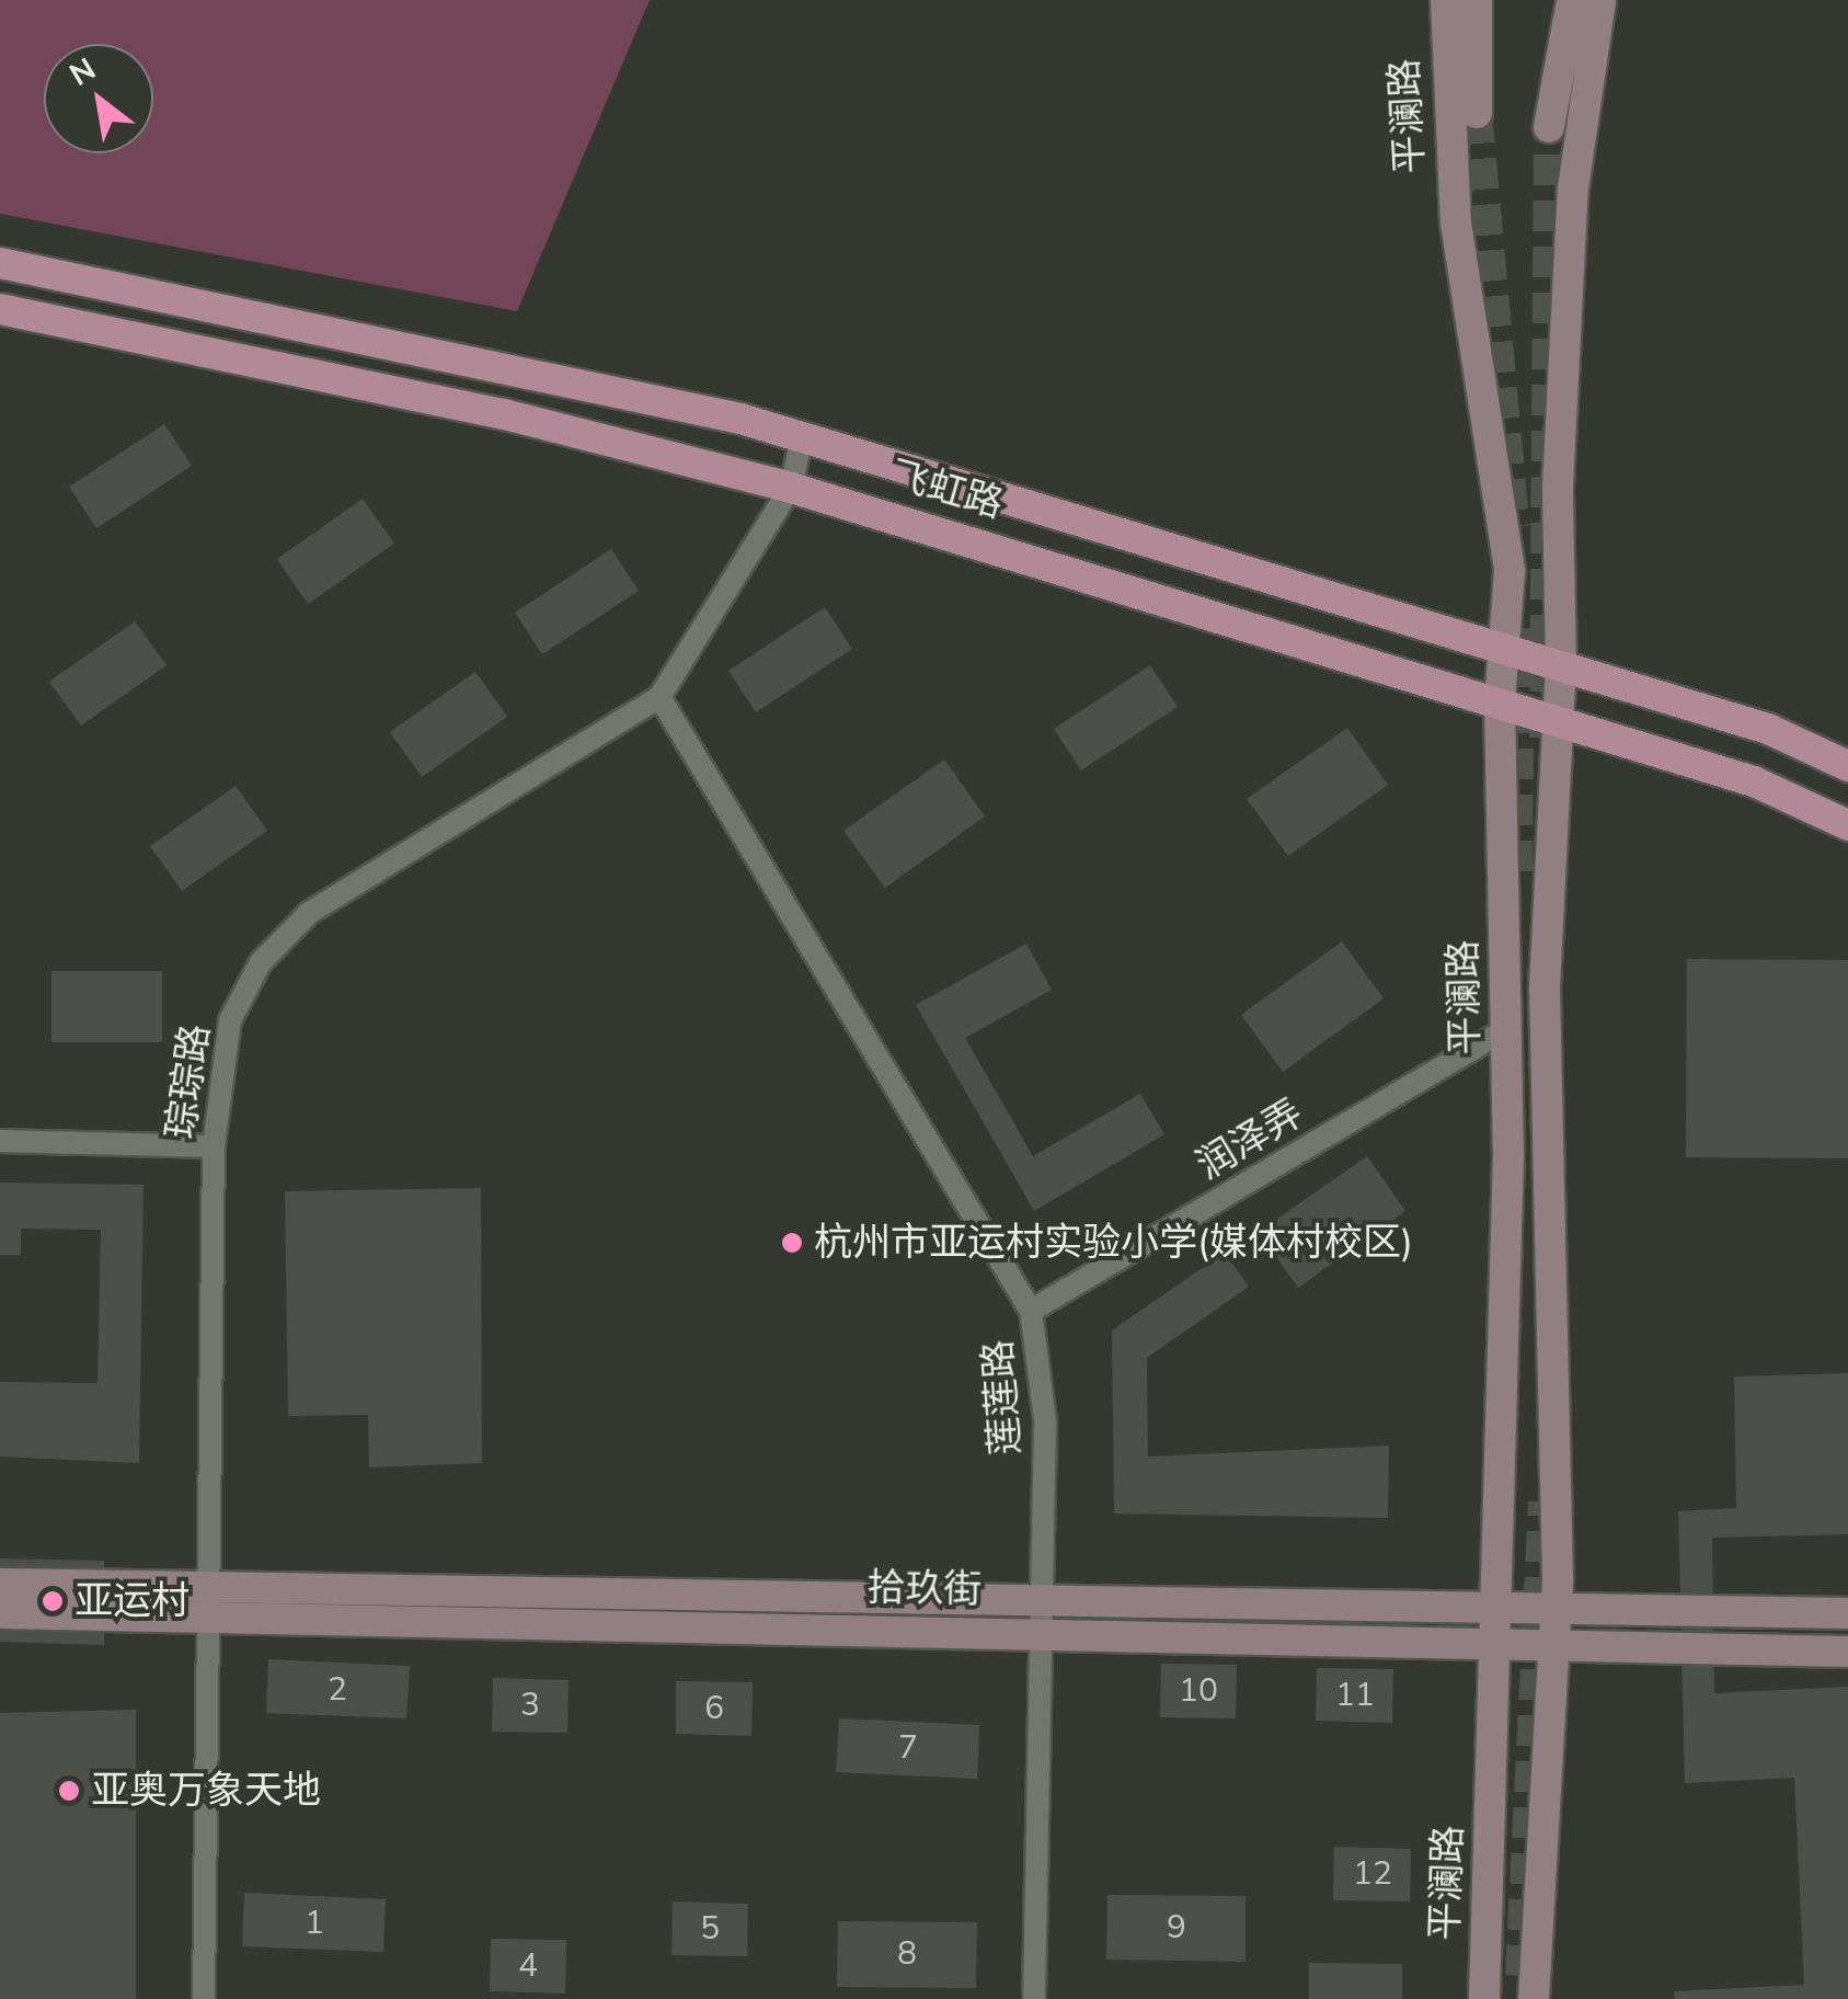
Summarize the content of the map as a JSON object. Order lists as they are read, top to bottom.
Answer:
{
  "streets": {
    "main road": ["平澜路", "飞虹路", "拾玖街"],
    "street": ["琮琮路", "润泽弄", "莲莲路"]
  },
  "crossings": [
    ["平澜路", "飞虹路"],
    ["平澜路", "润泽弄"],
    ["平澜路", "拾玖街"],
    ["飞虹路", "琮琮路"],
    ["琮琮路", "莲莲路"],
    ["琮琮路", "拾玖街"],
    ["润泽弄", "莲莲路"],
    ["莲莲路", "拾玖街"]
  ],
  "places": ["杭州市亚运村实验小学(媒体村校区)", "亚运村", "亚奥万象天地"],
  "house_numbers": [
    "2",
    "10",
    "11",
    "3",
    "6",
    "7",
    "12",
    "1",
    "9",
    "5",
    "8",
    "4"
  ],
  "north": "top left"
}
